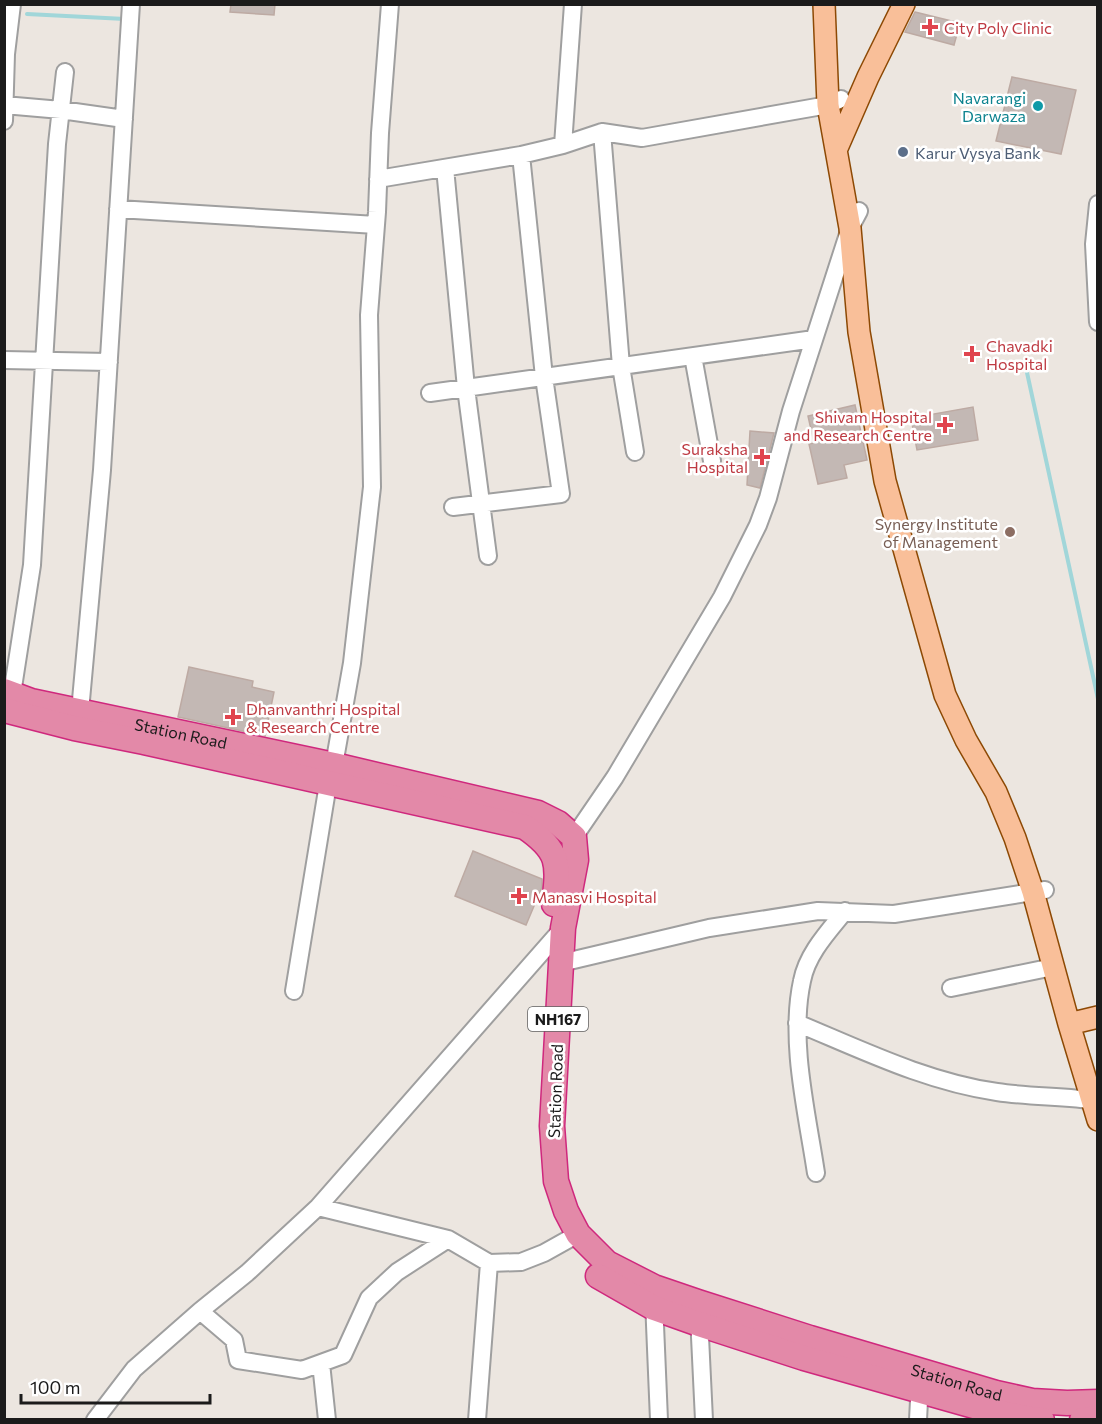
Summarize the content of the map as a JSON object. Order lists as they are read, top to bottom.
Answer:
{
  "streets": {
    "highway": ["Station Road", "NH167"]
  },
  "places": {
    "health": [
      "City Poly Clinic",
      "Chavadki Hospital",
      "Shivam Hospital and Research Centre",
      "Suraksha Hospital",
      "Dhanvanthri Hospital & Research Centre",
      "Manasvi Hospital"
    ],
    "other": ["Navarangi Darwaza", "Karur Vysya Bank", "Synergy Institute of Management"]
  },
  "scale_bar": "100 m"
}
